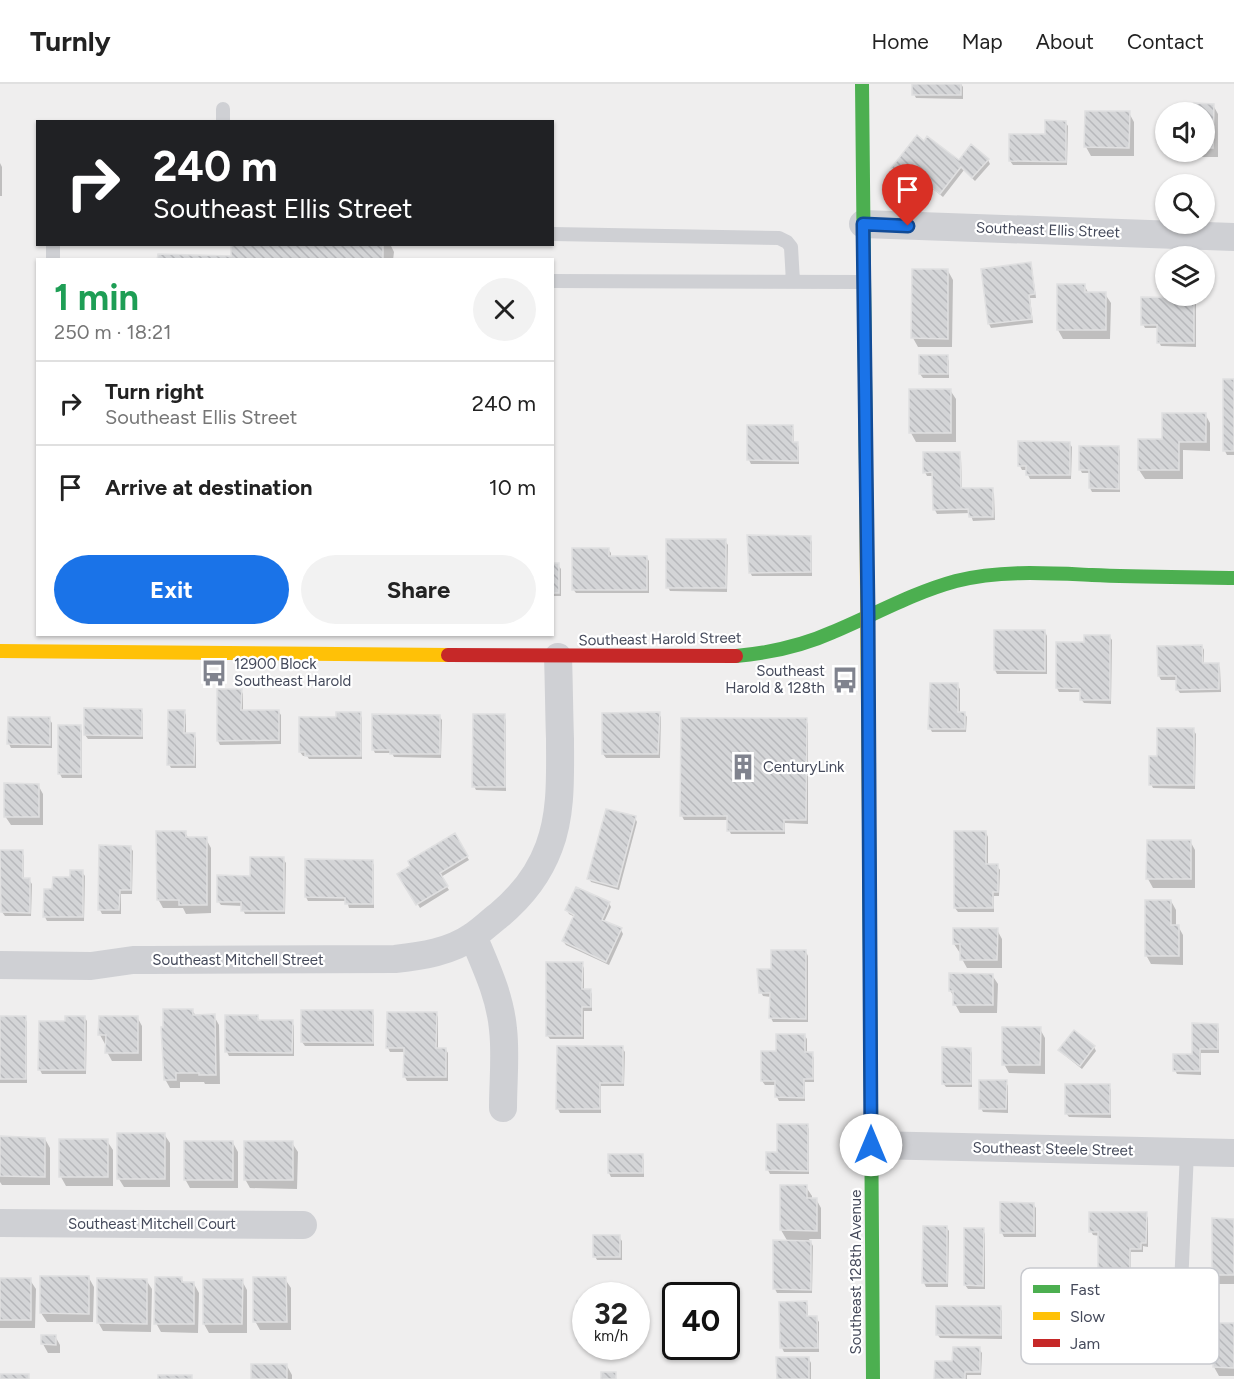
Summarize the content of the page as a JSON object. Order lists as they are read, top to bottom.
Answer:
{
  "streets": {
    "street": [
      "Southeast Ellis Street",
      "Southeast Harold Street",
      "Southeast Mitchell Street",
      "Southeast Steele Street",
      "Southeast Mitchell Court",
      "Southeast 128th Avenue"
    ]
  },
  "crossings": [
    ["Southeast Ellis Street", "Southeast 128th Avenue"],
    ["Southeast Harold Street", "Southeast Mitchell Street"],
    ["Southeast Harold Street", "Southeast 128th Avenue"],
    ["Southeast Steele Street", "Southeast 128th Avenue"]
  ],
  "places": {
    "bus stop": ["12900 Block Southeast Harold", "Southeast Harold & 128th"],
    "building": ["CenturyLink"]
  },
  "legend": ["Fast", "Slow", "Jam"],
  "page": {
    "header": "Turnly",
    "nav": [
      "Home",
      "Map",
      "About",
      "Contact"
    ],
    "turn": ["240 m", "Southeast Ellis Street"],
    "heading": ["1 min", "250 m · 18:21"],
    "list": [
      {
        "name": "Turn right",
        "note": "Southeast Ellis Street",
        "value": "240 m"
      },
      {
        "name": "Arrive at destination",
        "value": "10 m"
      }
    ],
    "buttons": ["Exit", "Share"],
    "speed": "32 km/h",
    "limit": "40"
  }
}
